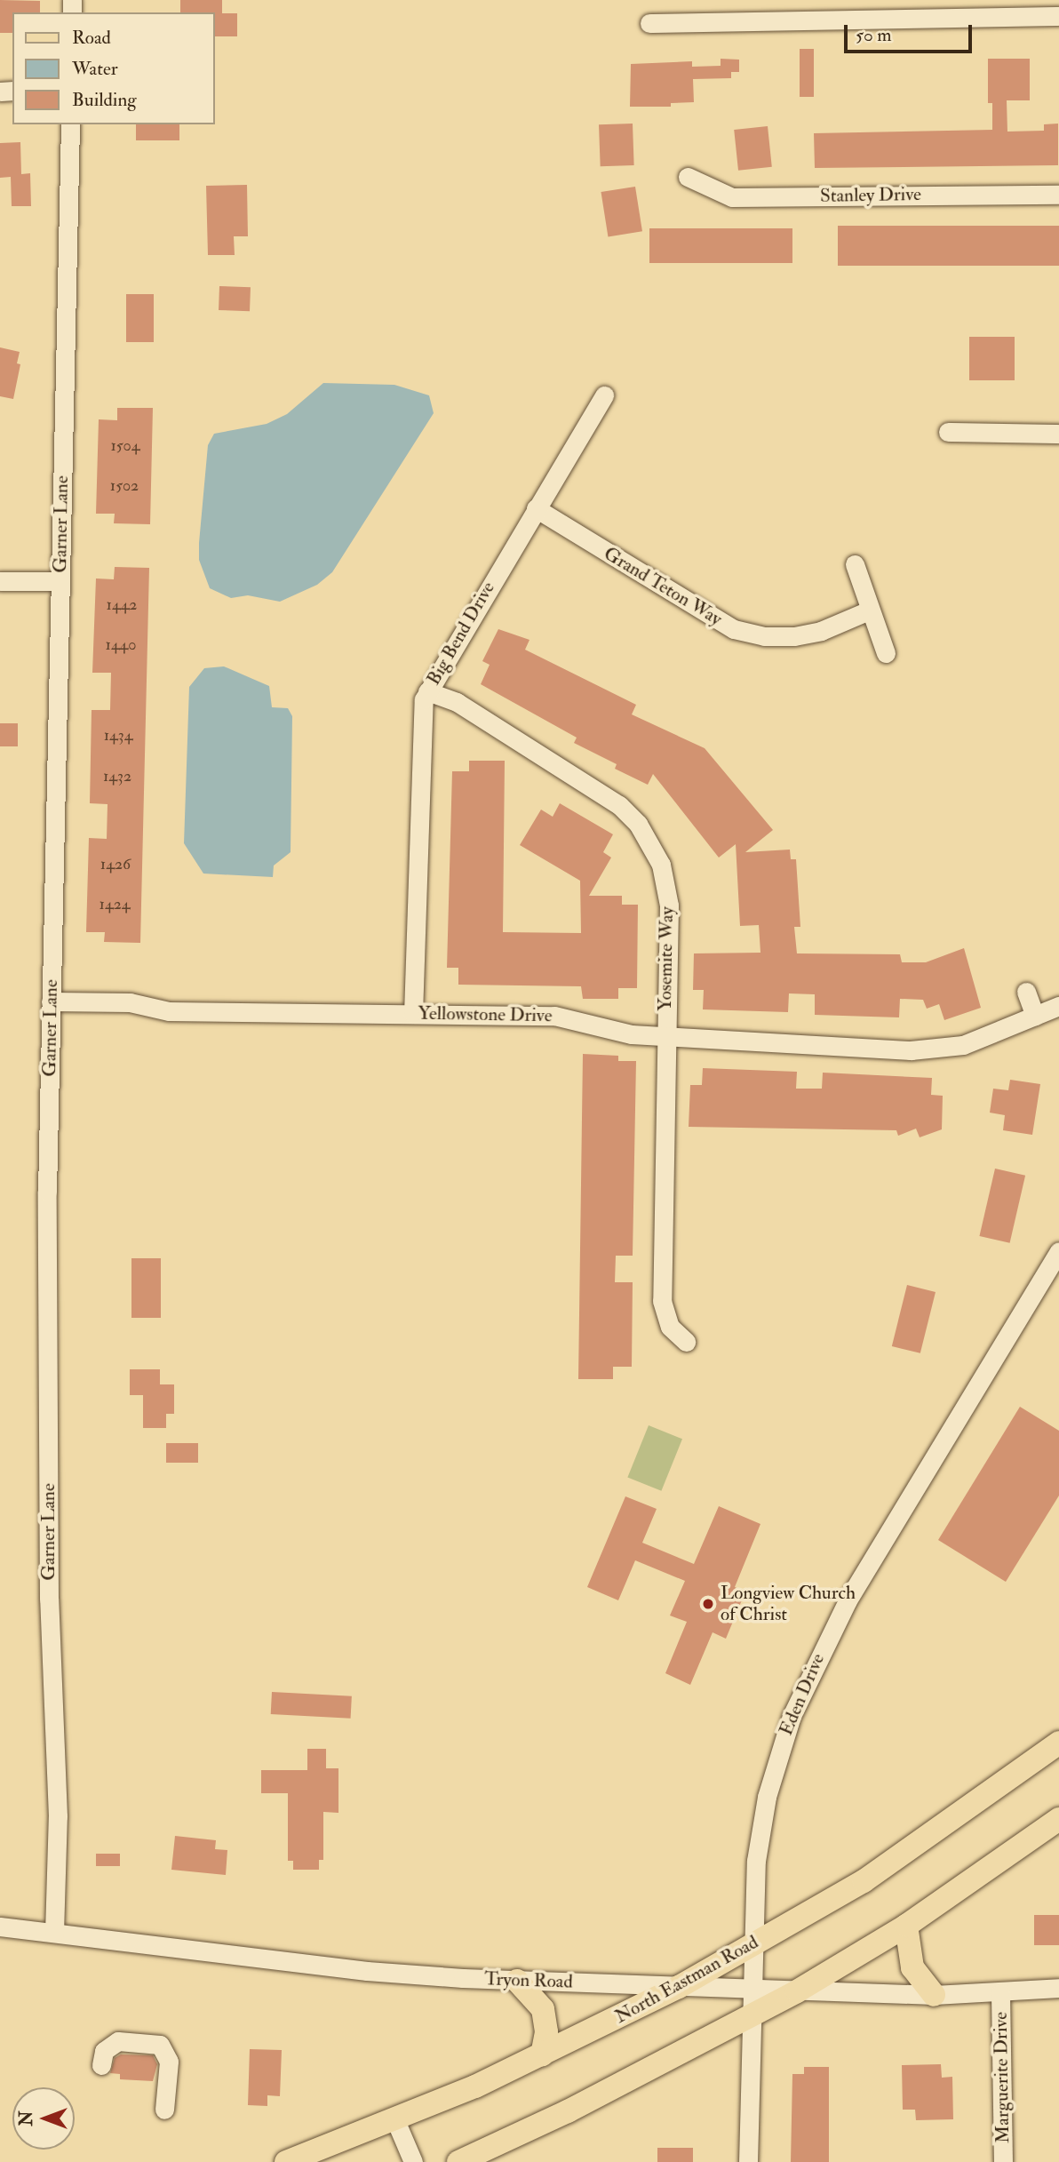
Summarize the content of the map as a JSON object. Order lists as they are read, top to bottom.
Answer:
{
  "streets": {
    "main road": ["North Eastman Road"],
    "street": [
      "Stanley Drive",
      "Garner Lane",
      "Grand Teton Way",
      "Big Bend Drive",
      "Yosemite Way",
      "Yellowstone Drive",
      "Eden Drive",
      "Tryon Road",
      "Marguerite Drive"
    ]
  },
  "crossings": [
    ["Garner Lane", "Yellowstone Drive"],
    ["Garner Lane", "Tryon Road"],
    ["Grand Teton Way", "Big Bend Drive"],
    ["Big Bend Drive", "Yosemite Way"],
    ["Big Bend Drive", "Yellowstone Drive"],
    ["Yosemite Way", "Yellowstone Drive"],
    ["Eden Drive", "North Eastman Road"],
    ["Eden Drive", "Tryon Road"],
    ["North Eastman Road", "Tryon Road"],
    ["Tryon Road", "Marguerite Drive"]
  ],
  "places": ["Longview Church of Christ"],
  "house_numbers": [
    "1504",
    "1502",
    "1442",
    "1440",
    "1434",
    "1432",
    "1426",
    "1424"
  ],
  "legend": ["Road", "Water", "Building"],
  "scale_bar": "50 m",
  "north": "left"
}
